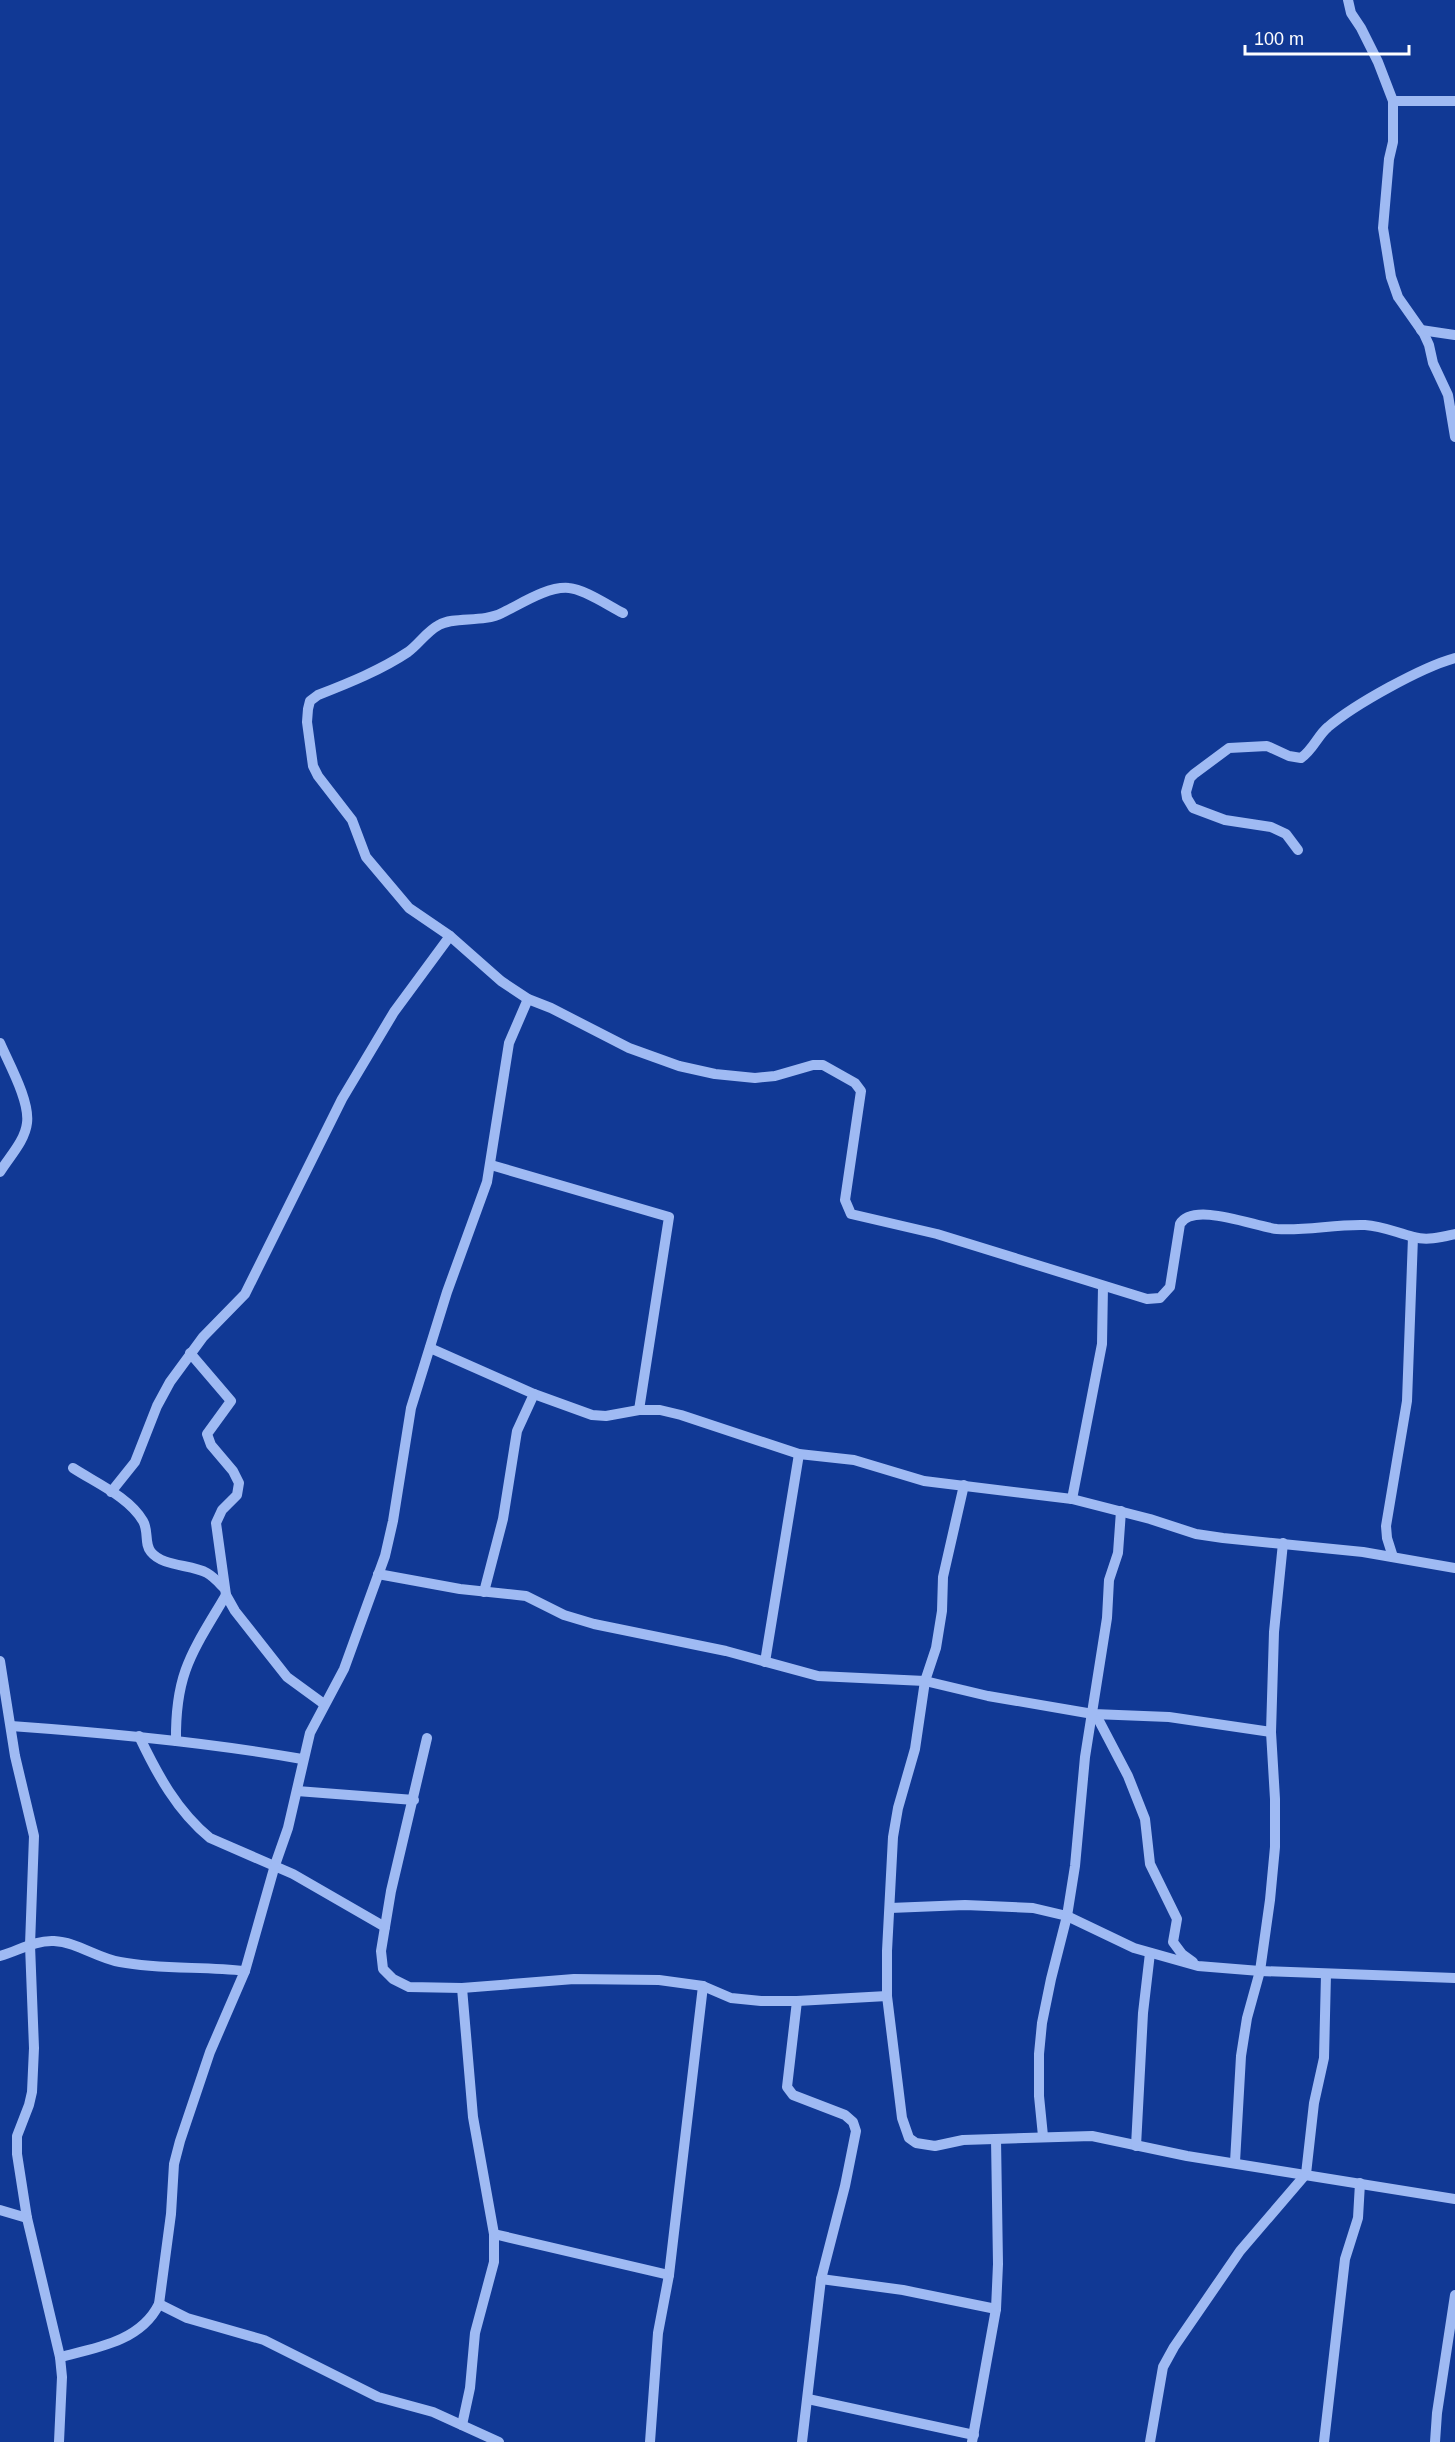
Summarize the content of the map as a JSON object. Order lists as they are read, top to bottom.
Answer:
{
  "scale_bar": "100 m"
}
